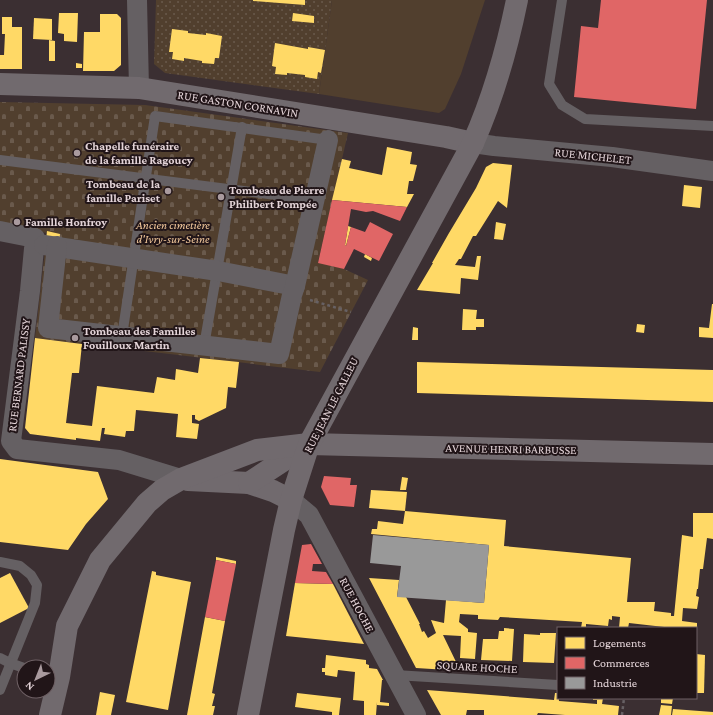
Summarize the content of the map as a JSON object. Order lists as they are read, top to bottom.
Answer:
{
  "streets": {
    "main road": ["RUE GASTON CORNAVIN", "RUE JEAN LE GALLEU", "AVENUE HENRI BARBUSSE"],
    "street": ["RUE MICHELET", "RUE BERNARD PALISSY", "RUE HOCHE"],
    "lane": ["SQUARE HOCHE"]
  },
  "crossings": [
    ["RUE GASTON CORNAVIN", "RUE MICHELET"],
    ["RUE GASTON CORNAVIN", "RUE JEAN LE GALLEU"],
    ["RUE MICHELET", "RUE JEAN LE GALLEU"],
    ["RUE BERNARD PALISSY", "AVENUE HENRI BARBUSSE"],
    ["RUE JEAN LE GALLEU", "AVENUE HENRI BARBUSSE"],
    ["RUE JEAN LE GALLEU", "RUE HOCHE"],
    ["RUE HOCHE", "SQUARE HOCHE"]
  ],
  "parks": ["Ancien cimetière d'Ivry-sur-Seine"],
  "places": [
    "Chapelle funéraire de la famille Ragoucy",
    "Tombeau de la famille Pariset",
    "Tombeau de Pierre Philibert Pompée",
    "Famille Honfroy",
    "Tombeau des Familles Fouilloux Martin"
  ],
  "legend": ["Logements", "Commerces", "Industrie"],
  "north": "bottom left"
}
